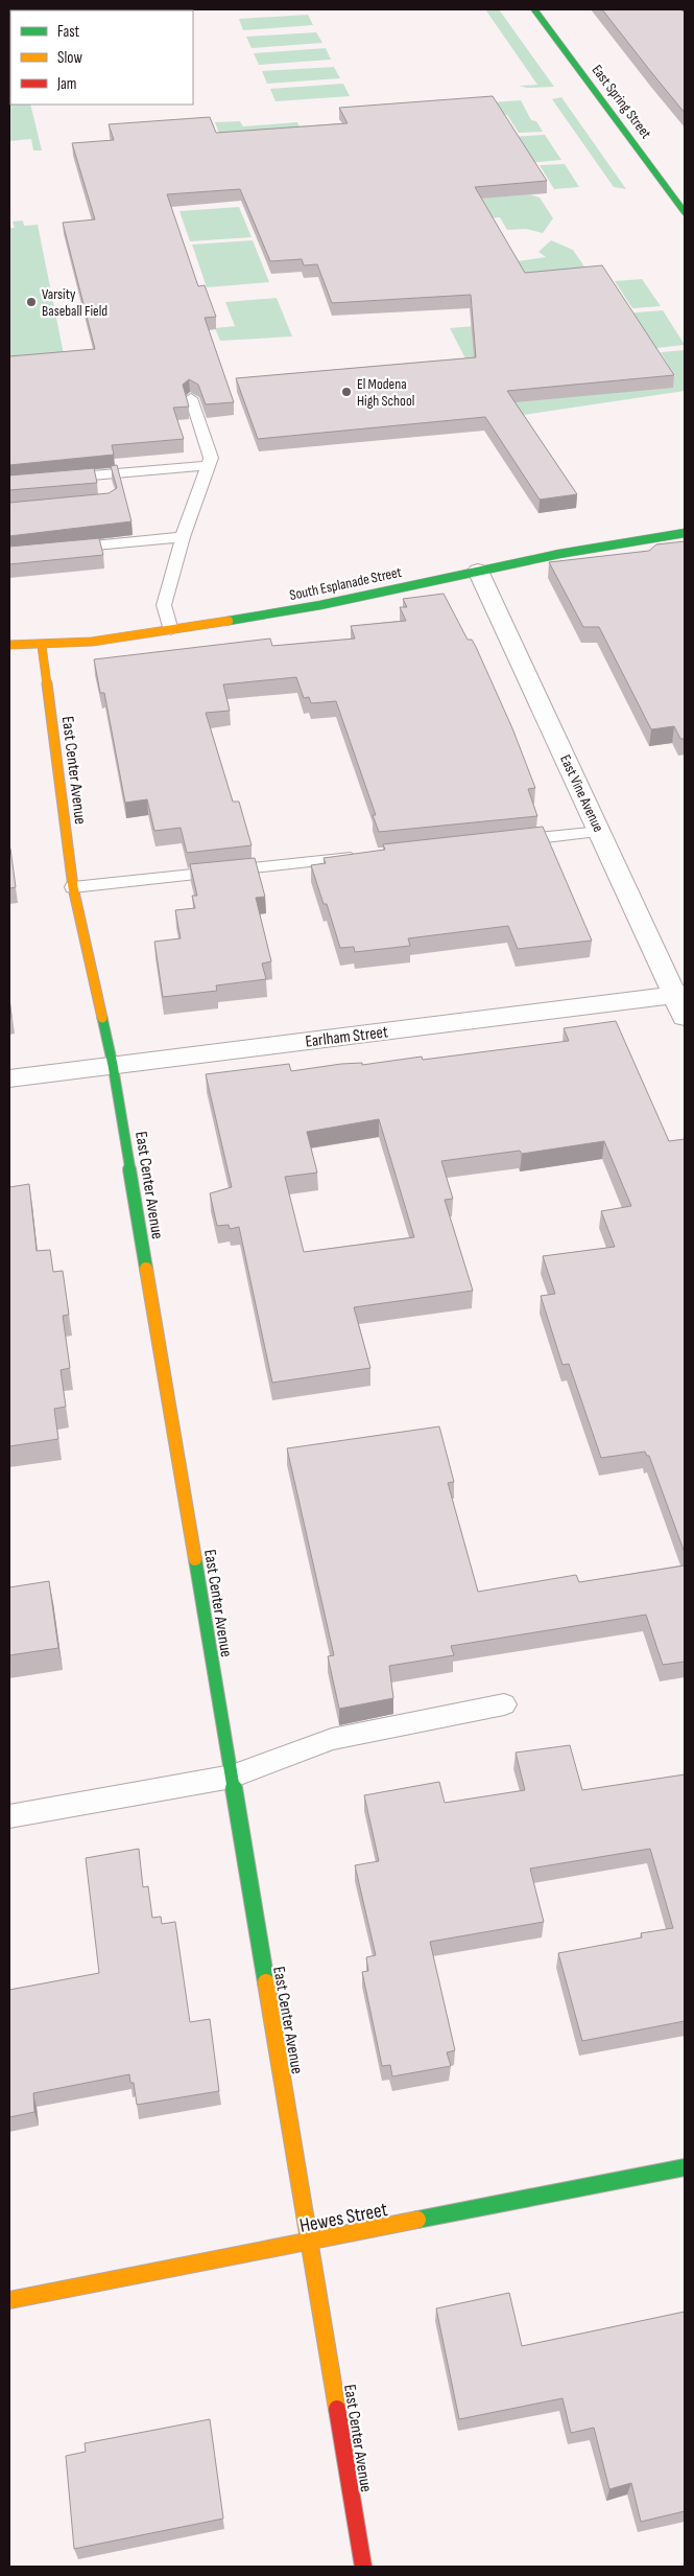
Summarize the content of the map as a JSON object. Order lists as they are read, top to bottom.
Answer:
{
  "streets": {
    "street": [
      "East Spring Street",
      "South Esplanade Street",
      "East Center Avenue",
      "East Vine Avenue",
      "Earlham Street",
      "Hewes Street"
    ]
  },
  "crossings": [
    ["South Esplanade Street", "East Center Avenue"],
    ["South Esplanade Street", "East Vine Avenue"],
    ["East Center Avenue", "Earlham Street"],
    ["East Center Avenue", "Hewes Street"],
    ["East Vine Avenue", "Earlham Street"]
  ],
  "places": ["Varsity Baseball Field", "El Modena High School"],
  "legend": ["Fast", "Slow", "Jam"]
}
